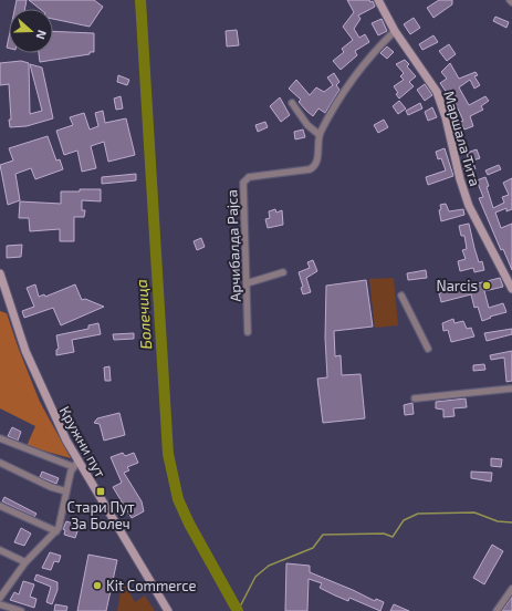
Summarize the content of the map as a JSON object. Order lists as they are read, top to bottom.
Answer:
{
  "streets": {
    "main road": ["Маршала Тита", "Кружни пут"],
    "street": ["Арчибалда Рајса"]
  },
  "crossings": [
    ["Маршала Тита", "Арчибалда Рајса"]
  ],
  "water": ["Болечица"],
  "places": {
    "other": ["Narcis", "Kit Commerce"],
    "transit": ["Стари Пут За Болеч"]
  },
  "north": "right"
}
